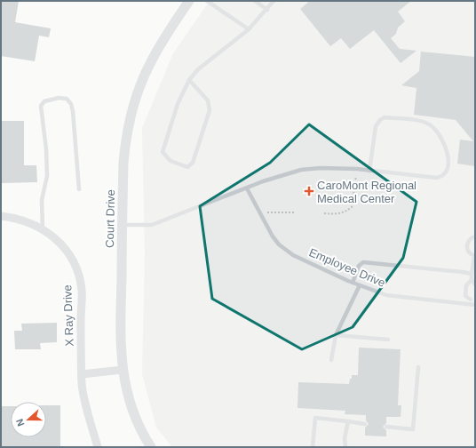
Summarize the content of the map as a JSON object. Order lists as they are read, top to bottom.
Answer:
{
  "streets": {
    "street": ["Court Drive", "X Ray Drive"],
    "lane": ["Employee Drive"]
  },
  "places": {
    "health": ["CaroMont Regional Medical Center"]
  },
  "north": "left"
}
